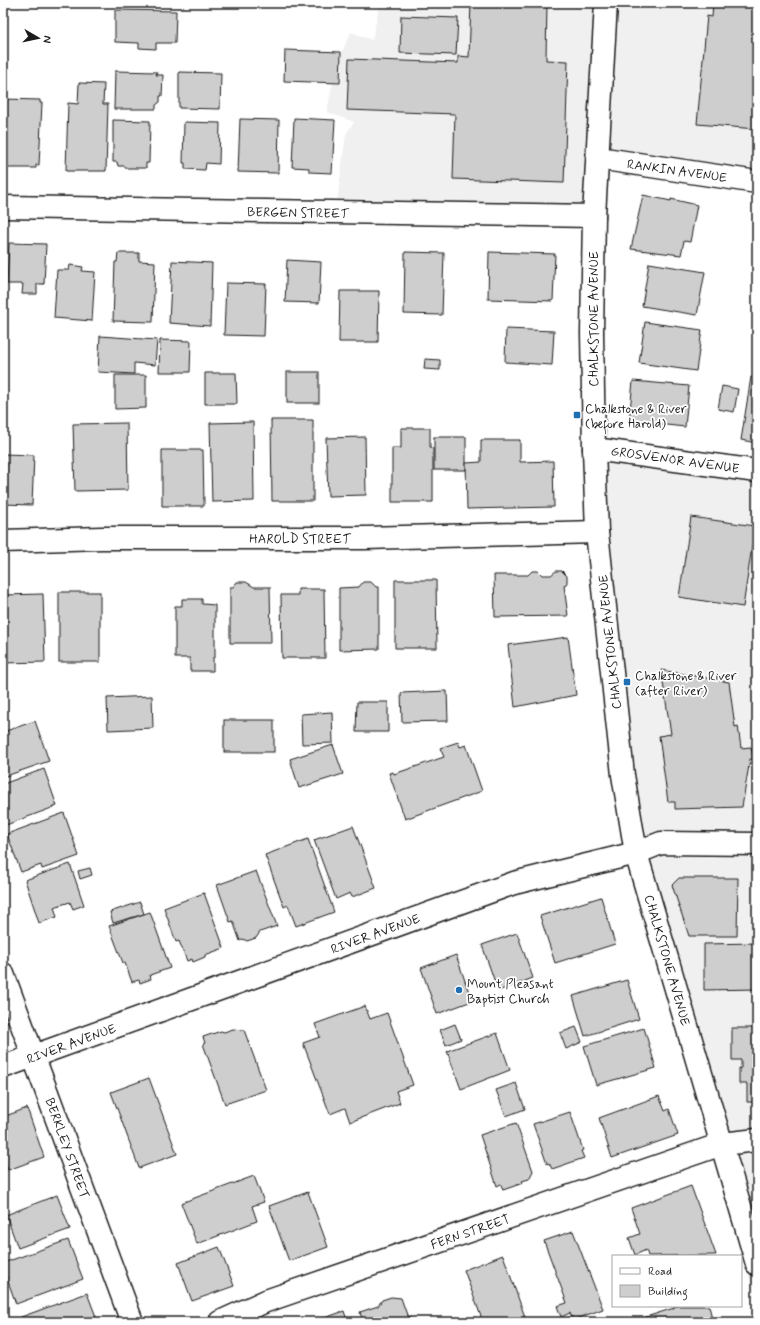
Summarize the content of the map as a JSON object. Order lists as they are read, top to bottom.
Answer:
{
  "streets": {
    "street": [
      "RANKIN AVENUE",
      "BERGEN STREET",
      "CHALKSTONE AVENUE",
      "GROSVENOR AVENUE",
      "HAROLD STREET",
      "RIVER AVENUE",
      "BERKLEY STREET",
      "FERN STREET"
    ]
  },
  "crossings": [
    ["RANKIN AVENUE", "CHALKSTONE AVENUE"],
    ["BERGEN STREET", "CHALKSTONE AVENUE"],
    ["CHALKSTONE AVENUE", "GROSVENOR AVENUE"],
    ["CHALKSTONE AVENUE", "HAROLD STREET"],
    ["CHALKSTONE AVENUE", "RIVER AVENUE"],
    ["CHALKSTONE AVENUE", "FERN STREET"],
    ["RIVER AVENUE", "BERKLEY STREET"]
  ],
  "places": {
    "transit": ["Chalkstone & River (before Harold)", "Chalkstone & River (after River)"],
    "other": ["Mount Pleasant Baptist Church"]
  },
  "legend": ["Road", "Building"],
  "north": "right"
}
